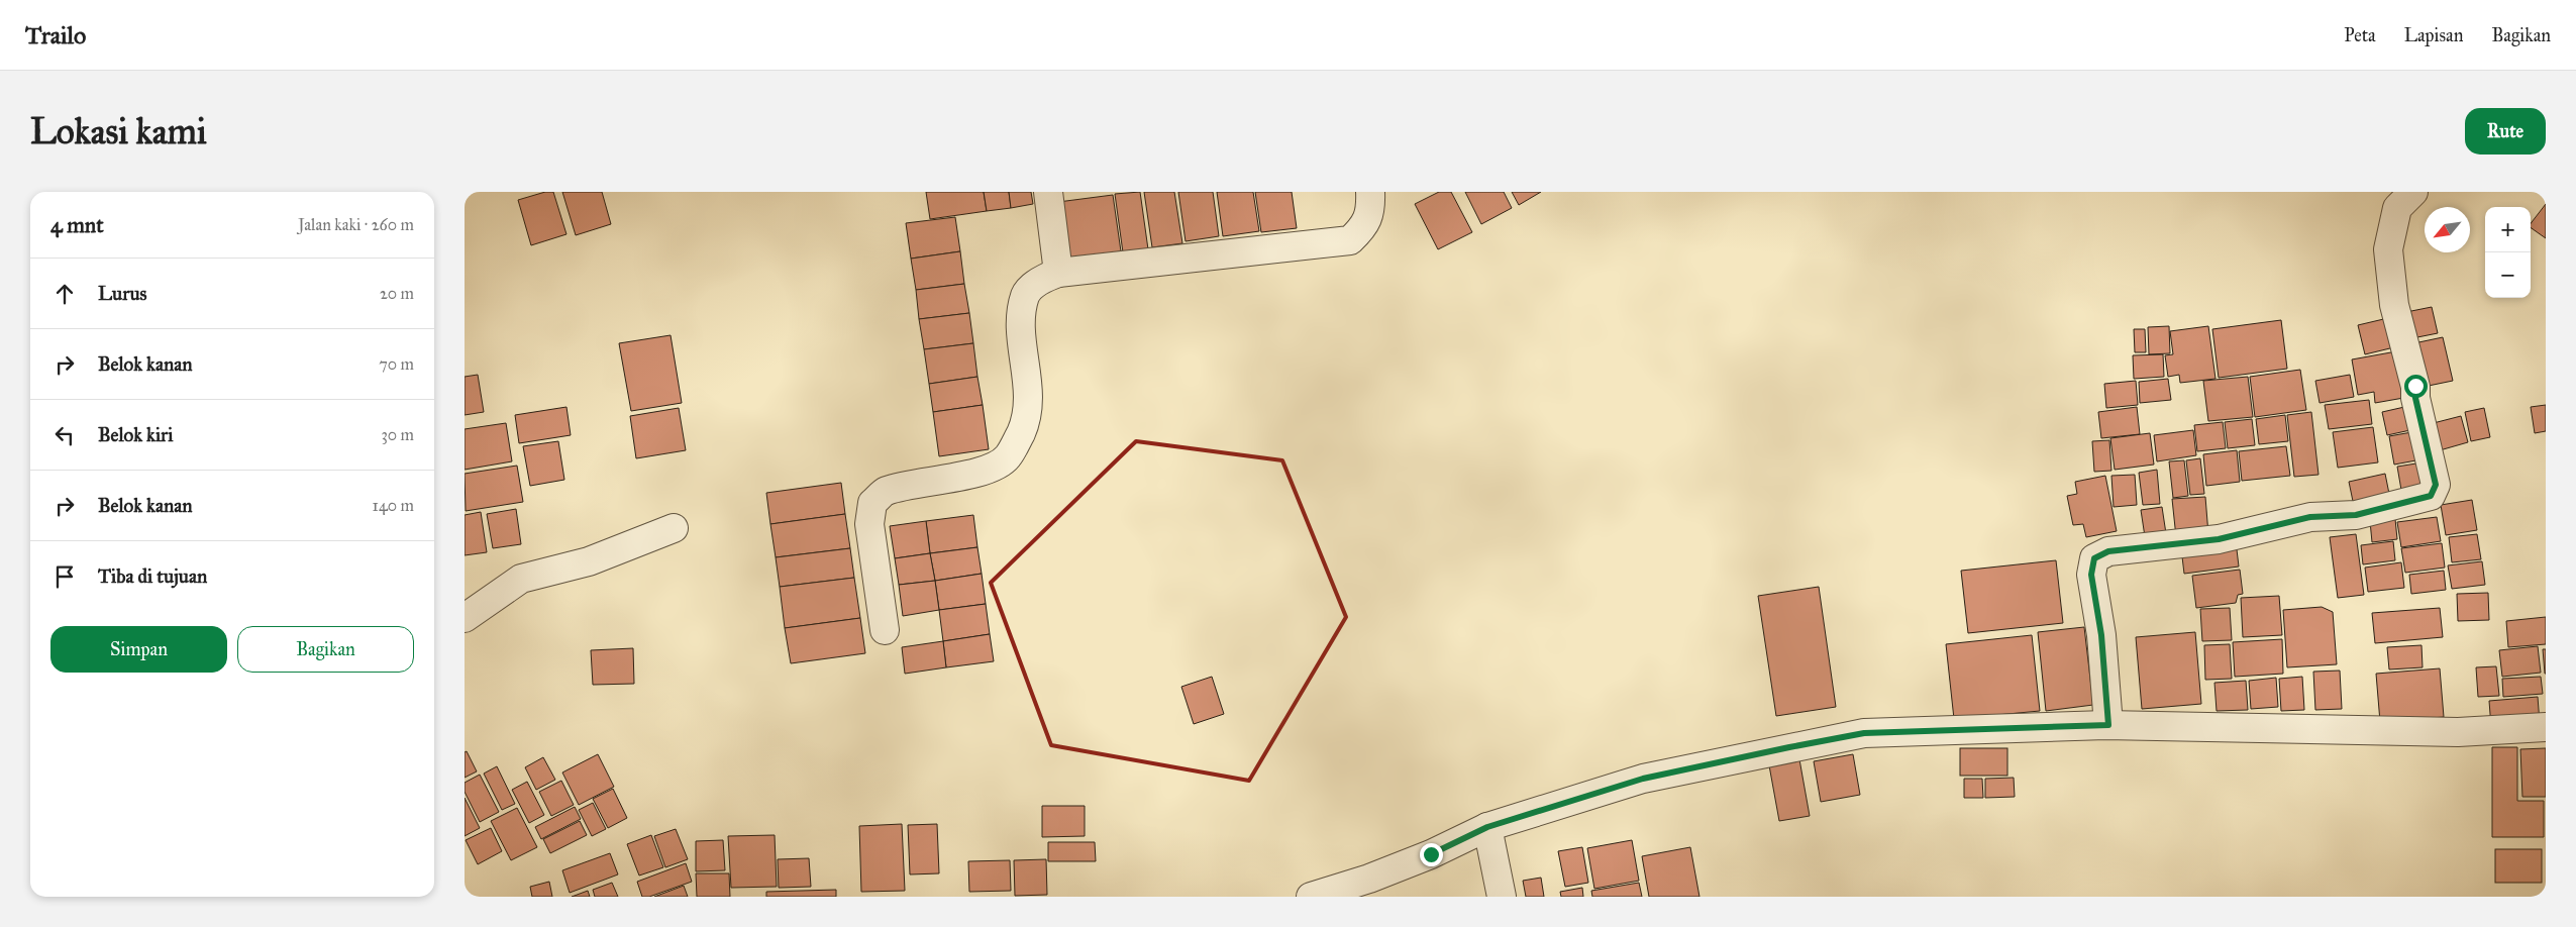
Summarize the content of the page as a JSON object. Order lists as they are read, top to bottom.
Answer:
{
  "north": "bottom left",
  "page": {
    "header": "Trailo",
    "nav": ["Peta", "Lapisan", "Bagikan"],
    "buttons": [
      "Rute",
      ["Simpan", "Bagikan"]
    ],
    "title": "Lokasi kami",
    "heading": ["4 mnt", "Jalan kaki · 260 m"],
    "map_buttons": ["+", "−"],
    "list": [
      ["Lurus", "20 m"],
      ["Belok kanan", "70 m"],
      ["Belok kiri", "30 m"],
      ["Belok kanan", "140 m"],
      "Tiba di tujuan"
    ]
  }
}
